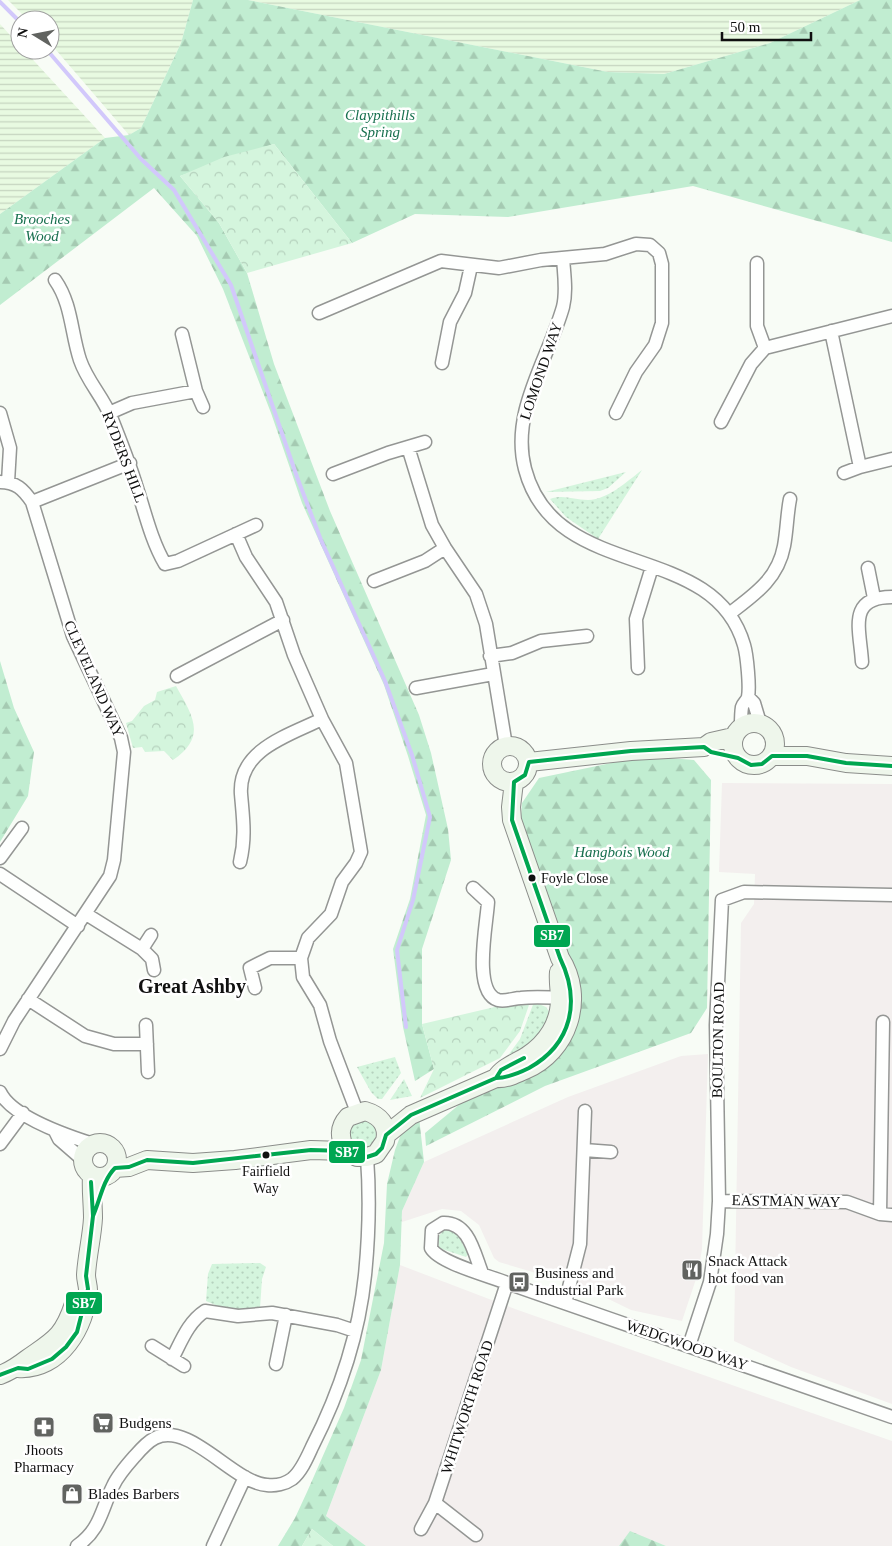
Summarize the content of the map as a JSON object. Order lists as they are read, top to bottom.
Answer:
{
  "streets": {
    "street": [
      "LOMOND WAY",
      "RYDERS HILL",
      "CLEVELAND WAY",
      "BOULTON ROAD",
      "EASTMAN WAY",
      "WEDGWOOD WAY",
      "WHITWORTH ROAD"
    ]
  },
  "crossings": [
    ["BOULTON ROAD", "EASTMAN WAY"],
    ["BOULTON ROAD", "WEDGWOOD WAY"],
    ["WEDGWOOD WAY", "WHITWORTH ROAD"]
  ],
  "districts": ["Great Ashby"],
  "parks": ["Claypithills Spring", "Brooches Wood", "Hangbois Wood"],
  "places": {
    "other": ["Foyle Close", "Fairfield Way"],
    "restaurant": ["Snack Attack hot food van"],
    "bus stop": ["Business and Industrial Park"],
    "supermarket": ["Budgens"],
    "pharmacy": ["Jhoots Pharmacy"],
    "shop": ["Blades Barbers"]
  },
  "lines": ["transit line SB7"],
  "scale_bar": "50 m",
  "north": "left"
}
